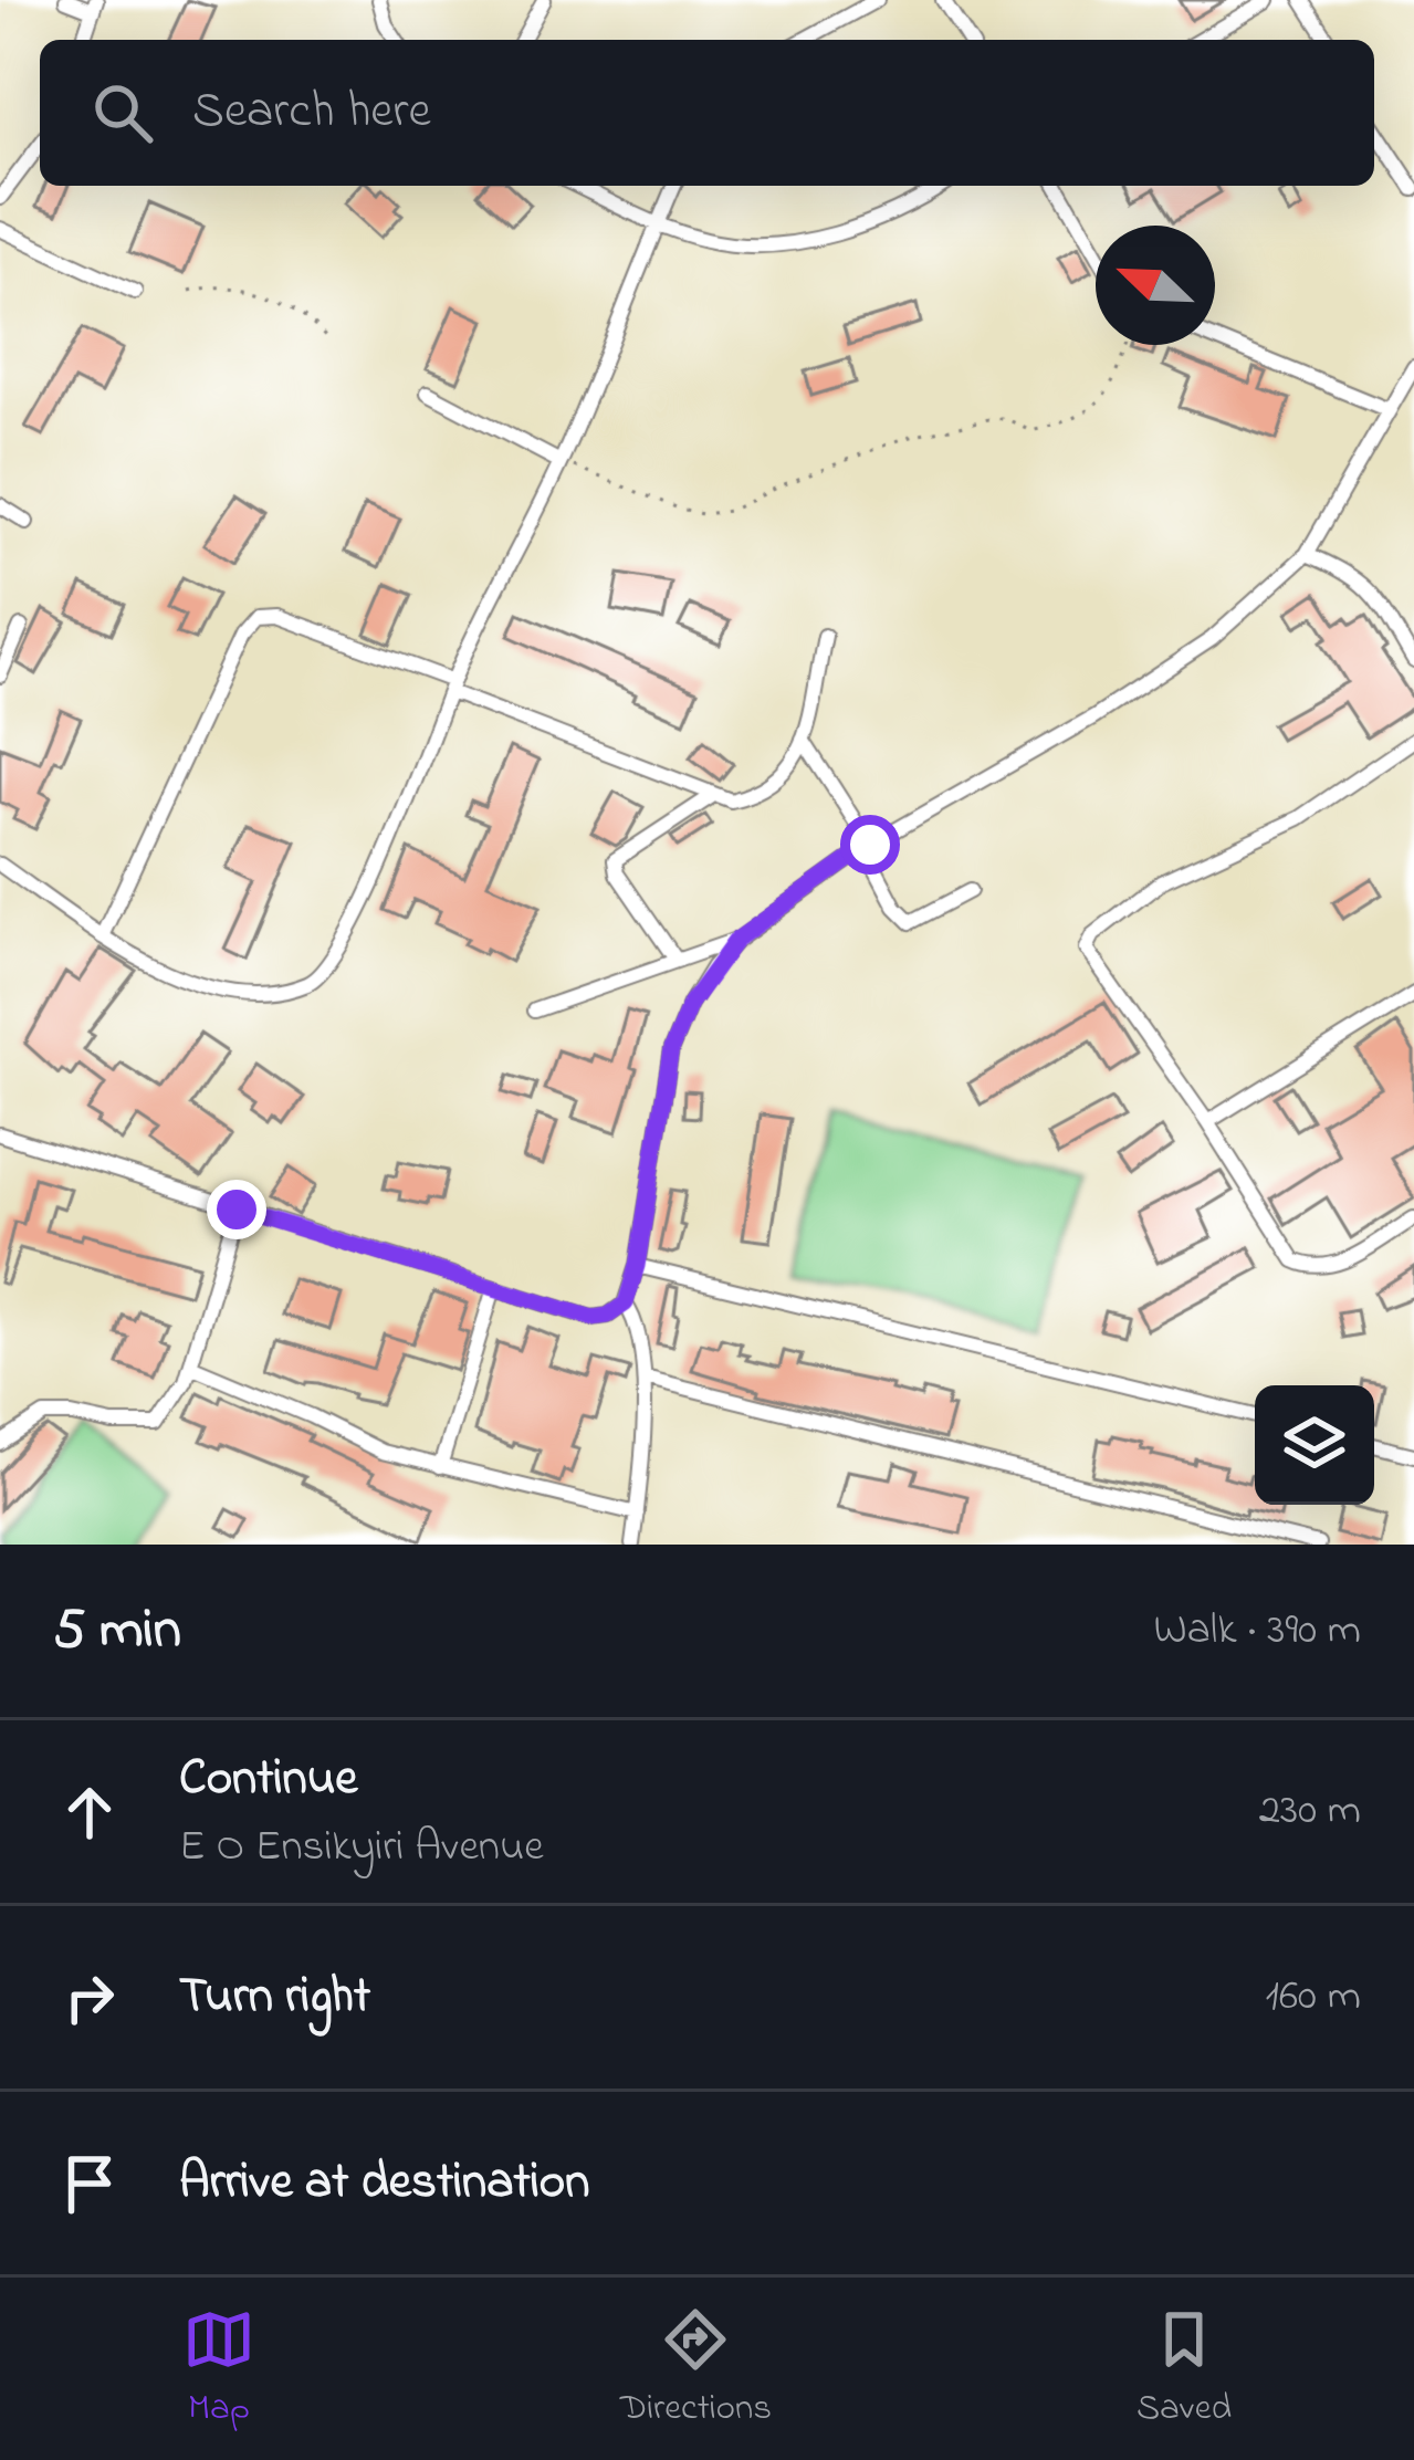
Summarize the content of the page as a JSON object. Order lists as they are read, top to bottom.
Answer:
{
  "north": "top left",
  "page": {
    "search": "Search here",
    "heading": ["5 min", "Walk · 390 m"],
    "list": [
      ["Continue", "E O Ensikyiri Avenue", "230 m"],
      ["Turn right", "160 m"],
      "Arrive at destination"
    ],
    "nav": ["Map", "Directions", "Saved"]
  }
}
